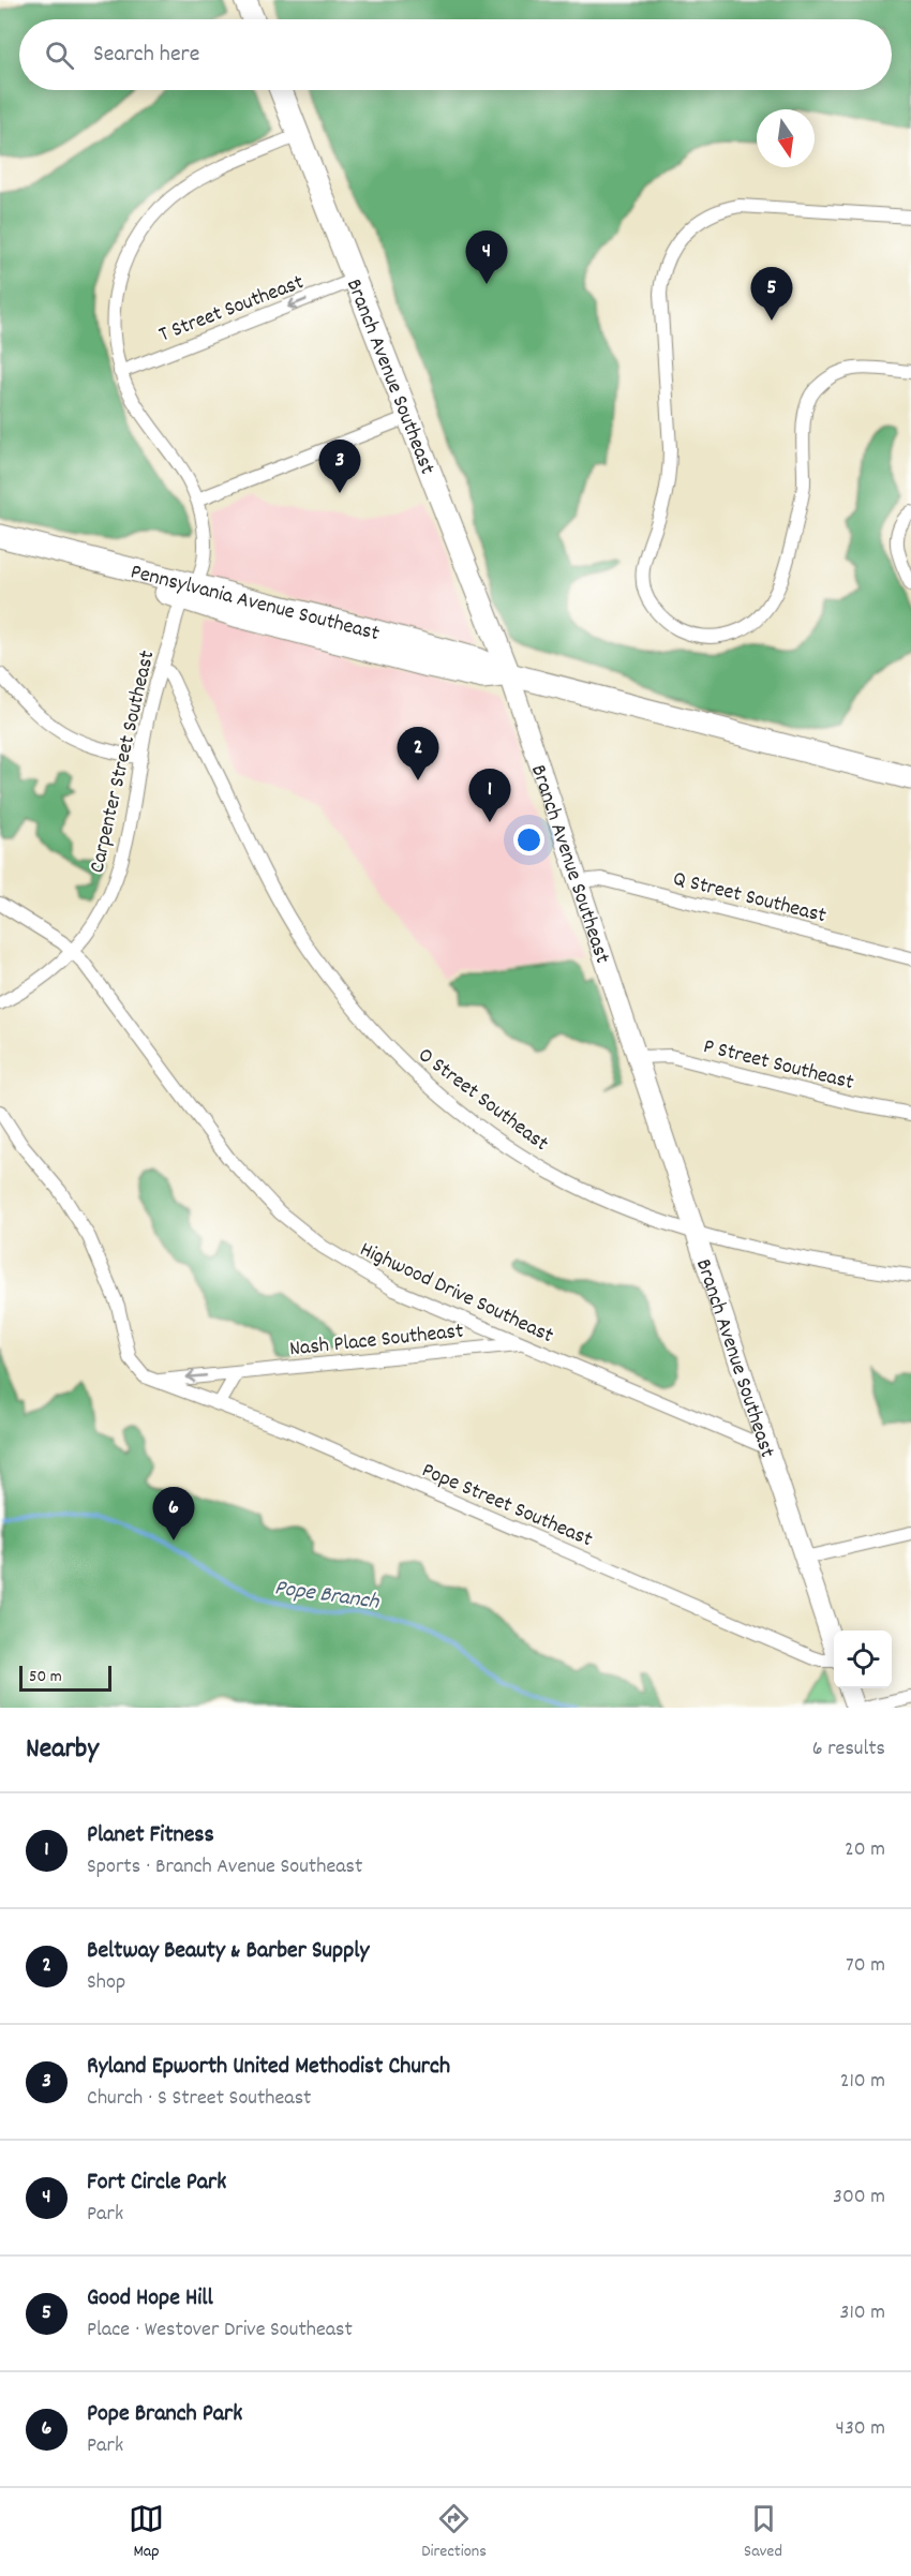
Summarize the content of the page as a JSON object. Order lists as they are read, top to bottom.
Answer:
{
  "streets": {
    "highway": ["Branch Avenue Southeast", "Pennsylvania Avenue Southeast"],
    "street": [
      "T Street Southeast",
      "Carpenter Street Southeast",
      "Q Street Southeast",
      "P Street Southeast",
      "O Street Southeast",
      "Highwood Drive Southeast",
      "Nash Place Southeast",
      "Pope Street Southeast"
    ]
  },
  "crossings": [
    ["T Street Southeast", "Branch Avenue Southeast"],
    ["T Street Southeast", "Carpenter Street Southeast"],
    ["Branch Avenue Southeast", "Pennsylvania Avenue Southeast"],
    ["Branch Avenue Southeast", "Carpenter Street Southeast"],
    ["Branch Avenue Southeast", "Q Street Southeast"],
    ["Branch Avenue Southeast", "P Street Southeast"],
    ["Branch Avenue Southeast", "O Street Southeast"],
    ["Branch Avenue Southeast", "Highwood Drive Southeast"],
    ["Pennsylvania Avenue Southeast", "Carpenter Street Southeast"],
    ["Carpenter Street Southeast", "O Street Southeast"],
    ["Carpenter Street Southeast", "Highwood Drive Southeast"],
    ["Highwood Drive Southeast", "Nash Place Southeast"],
    ["Nash Place Southeast", "Pope Street Southeast"]
  ],
  "one_way": ["T Street Southeast"],
  "water": ["Pope Branch"],
  "scale_bar": "50 m",
  "north": "bottom",
  "page": {
    "search": "Search here",
    "pins": [
      "4",
      "5",
      "3",
      "2",
      "1",
      "6"
    ],
    "scale": "50 m",
    "heading": ["Nearby", "6 results"],
    "list": [
      {
        "mark": "1",
        "name": "Planet Fitness",
        "note": "Sports · Branch Avenue Southeast",
        "value": "20 m"
      },
      {
        "mark": "2",
        "name": "Beltway Beauty & Barber Supply",
        "note": "Shop",
        "value": "70 m"
      },
      {
        "mark": "3",
        "name": "Ryland Epworth United Methodist Church",
        "note": "Church · S Street Southeast",
        "value": "210 m"
      },
      {
        "mark": "4",
        "name": "Fort Circle Park",
        "note": "Park",
        "value": "300 m"
      },
      {
        "mark": "5",
        "name": "Good Hope Hill",
        "note": "Place · Westover Drive Southeast",
        "value": "310 m"
      },
      {
        "mark": "6",
        "name": "Pope Branch Park",
        "note": "Park",
        "value": "430 m"
      }
    ],
    "nav": ["Map", "Directions", "Saved"]
  }
}
